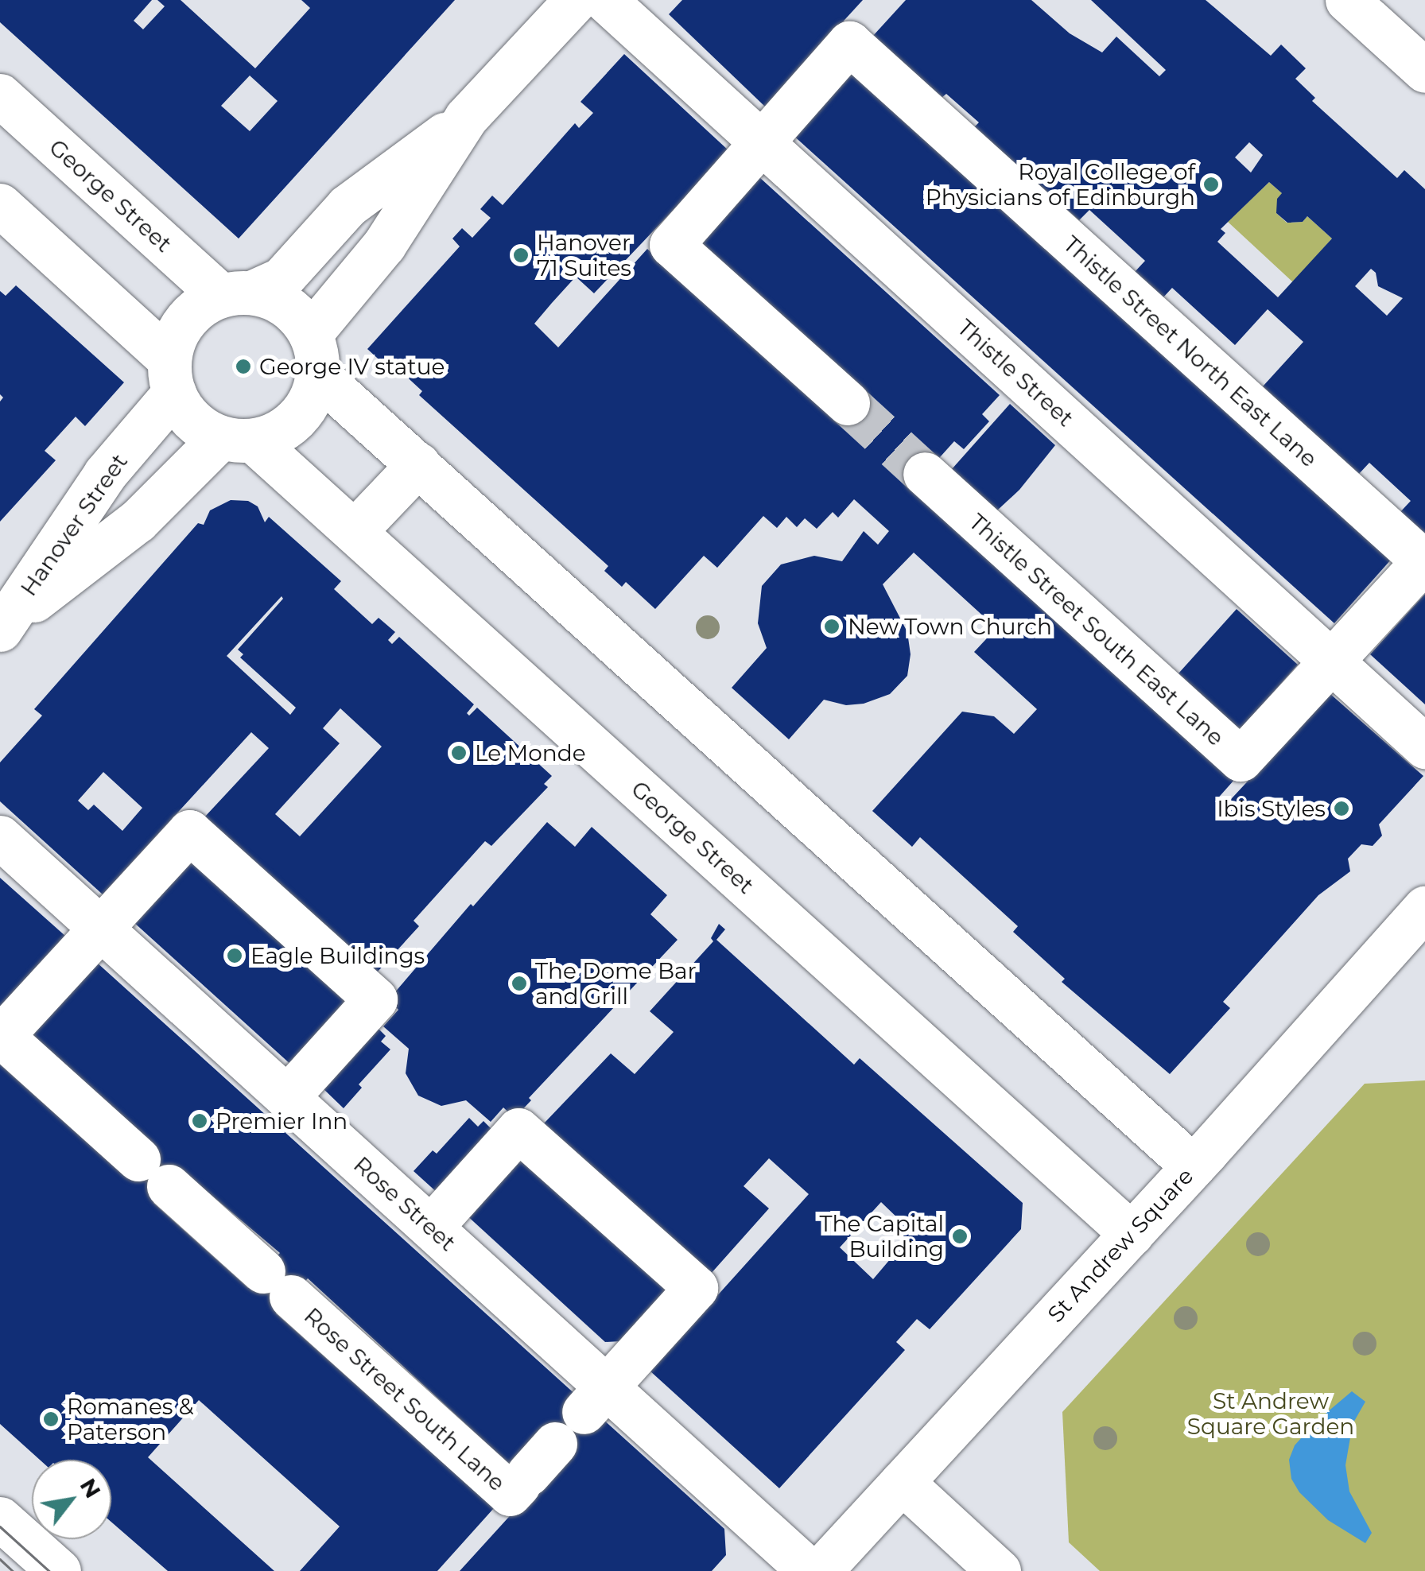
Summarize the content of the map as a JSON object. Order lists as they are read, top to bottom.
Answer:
{
  "streets": {
    "street": [
      "George Street",
      "Thistle Street North East Lane",
      "Thistle Street",
      "Hanover Street",
      "Thistle Street South East Lane",
      "Rose Street",
      "St Andrew Square",
      "Rose Street South Lane"
    ]
  },
  "crossings": [
    ["George Street", "Hanover Street"],
    ["George Street", "St Andrew Square"],
    ["Thistle Street North East Lane", "Thistle Street"],
    ["Thistle Street North East Lane", "Thistle Street South East Lane"],
    ["Thistle Street", "Thistle Street South East Lane"],
    ["Rose Street", "Rose Street South Lane"]
  ],
  "parks": ["St Andrew Square Garden"],
  "places": [
    "Royal College of Physicians of Edinburgh",
    "Hanover 71 Suites",
    "George IV statue",
    "New Town Church",
    "Le Monde",
    "Ibis Styles",
    "Eagle Buildings",
    "The Dome Bar and Grill",
    "Premier Inn",
    "The Capital Building",
    "Romanes & Paterson"
  ],
  "north": "top right"
}
